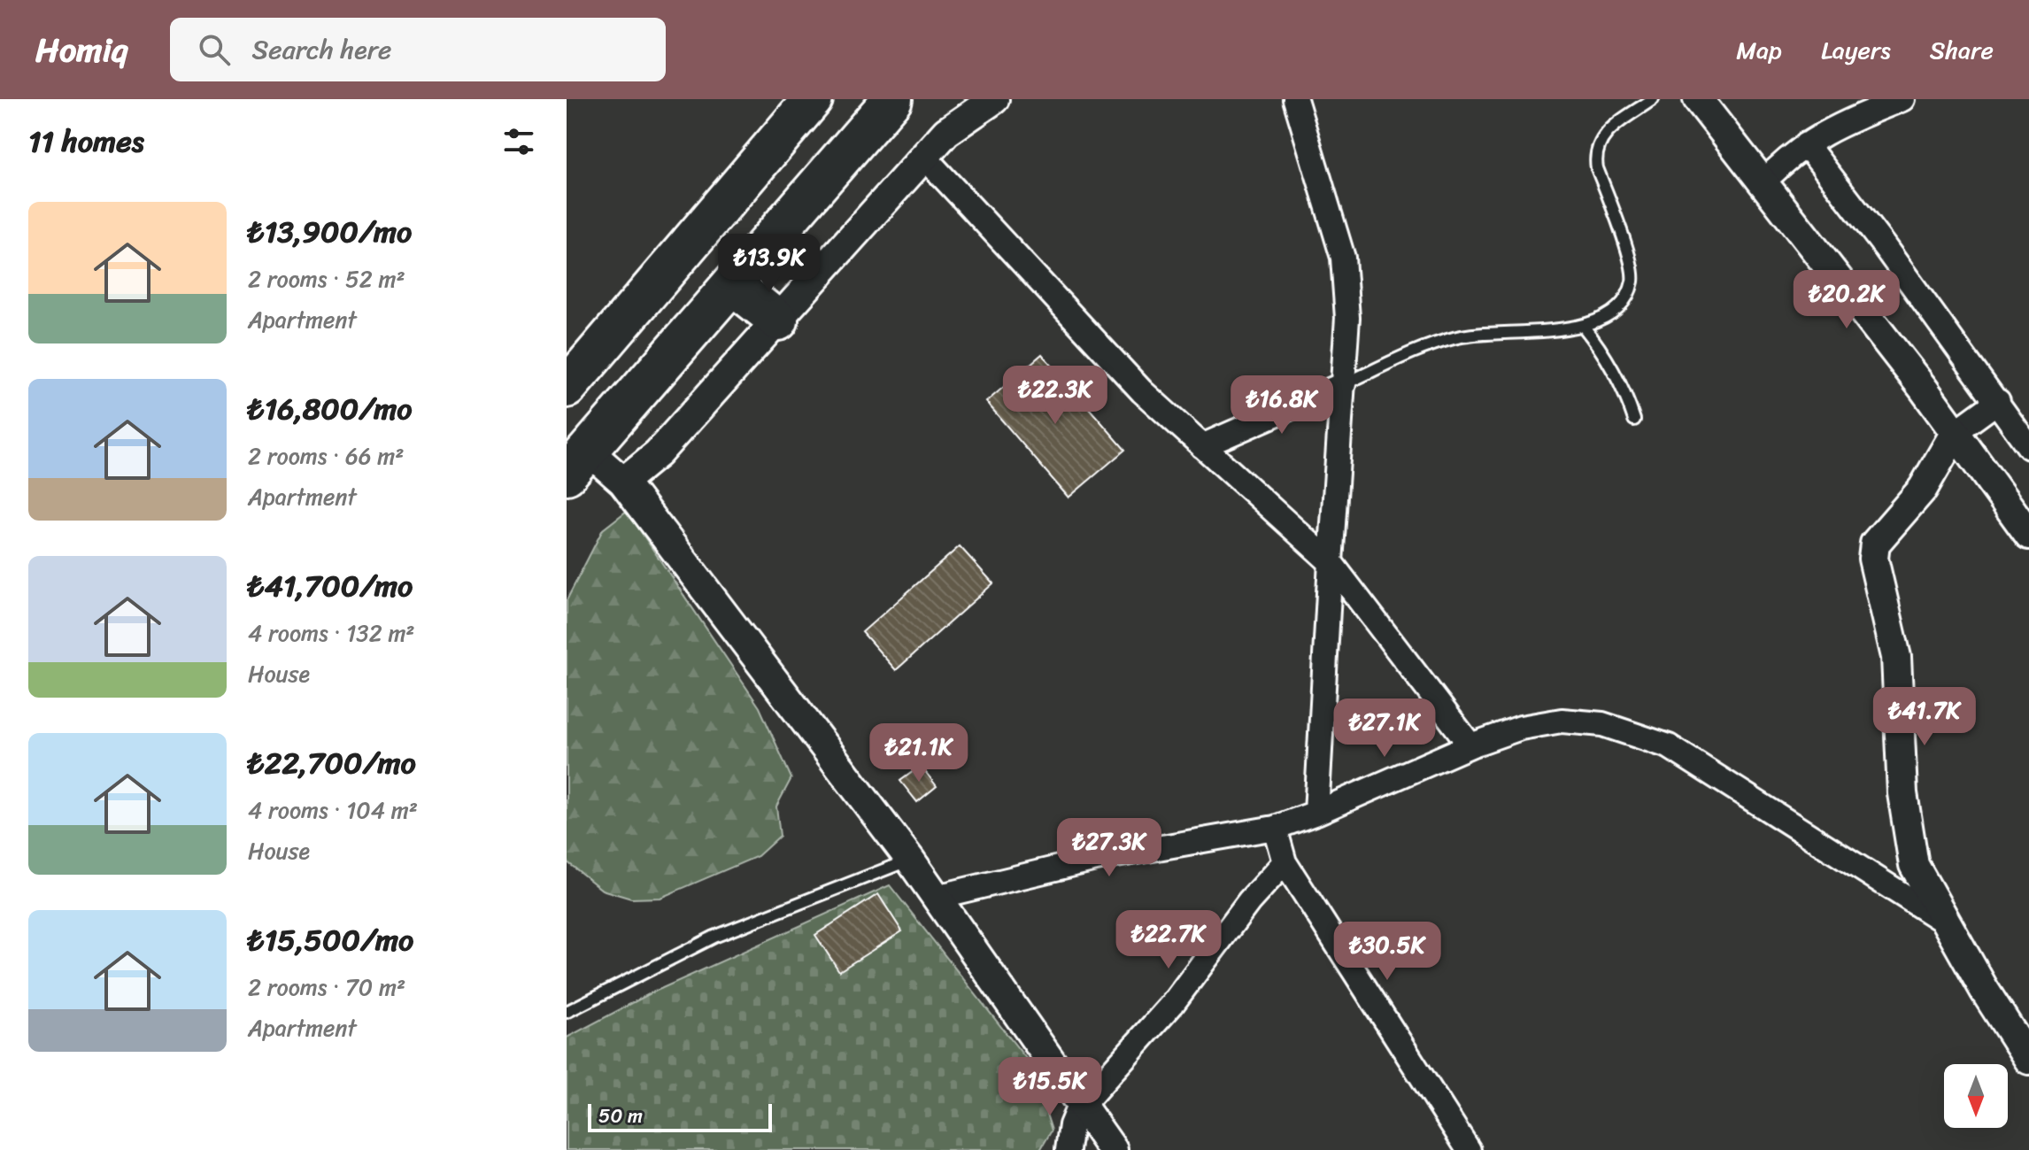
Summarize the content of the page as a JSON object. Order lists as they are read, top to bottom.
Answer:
{
  "scale_bar": "50 m",
  "north": "bottom",
  "page": {
    "header": "Homiq",
    "search": "Search here",
    "nav": ["Map", "Layers", "Share"],
    "heading": "11 homes",
    "list": [
      {
        "name": "₺13,900/mo",
        "note": "2 rooms · 52 m² · Apartment"
      },
      {
        "name": "₺16,800/mo",
        "note": "2 rooms · 66 m² · Apartment"
      },
      {
        "name": "₺41,700/mo",
        "note": "4 rooms · 132 m² · House"
      },
      {
        "name": "₺22,700/mo",
        "note": "4 rooms · 104 m² · House"
      },
      {
        "name": "₺15,500/mo",
        "note": "2 rooms · 70 m² · Apartment"
      }
    ],
    "price": [
      "₺13.9K",
      "₺20.2K",
      "₺22.3K",
      "₺16.8K",
      "₺41.7K",
      "₺27.1K",
      "₺21.1K",
      "₺27.3K",
      "₺22.7K",
      "₺30.5K",
      "₺15.5K"
    ],
    "scale": "50 m"
  }
}
